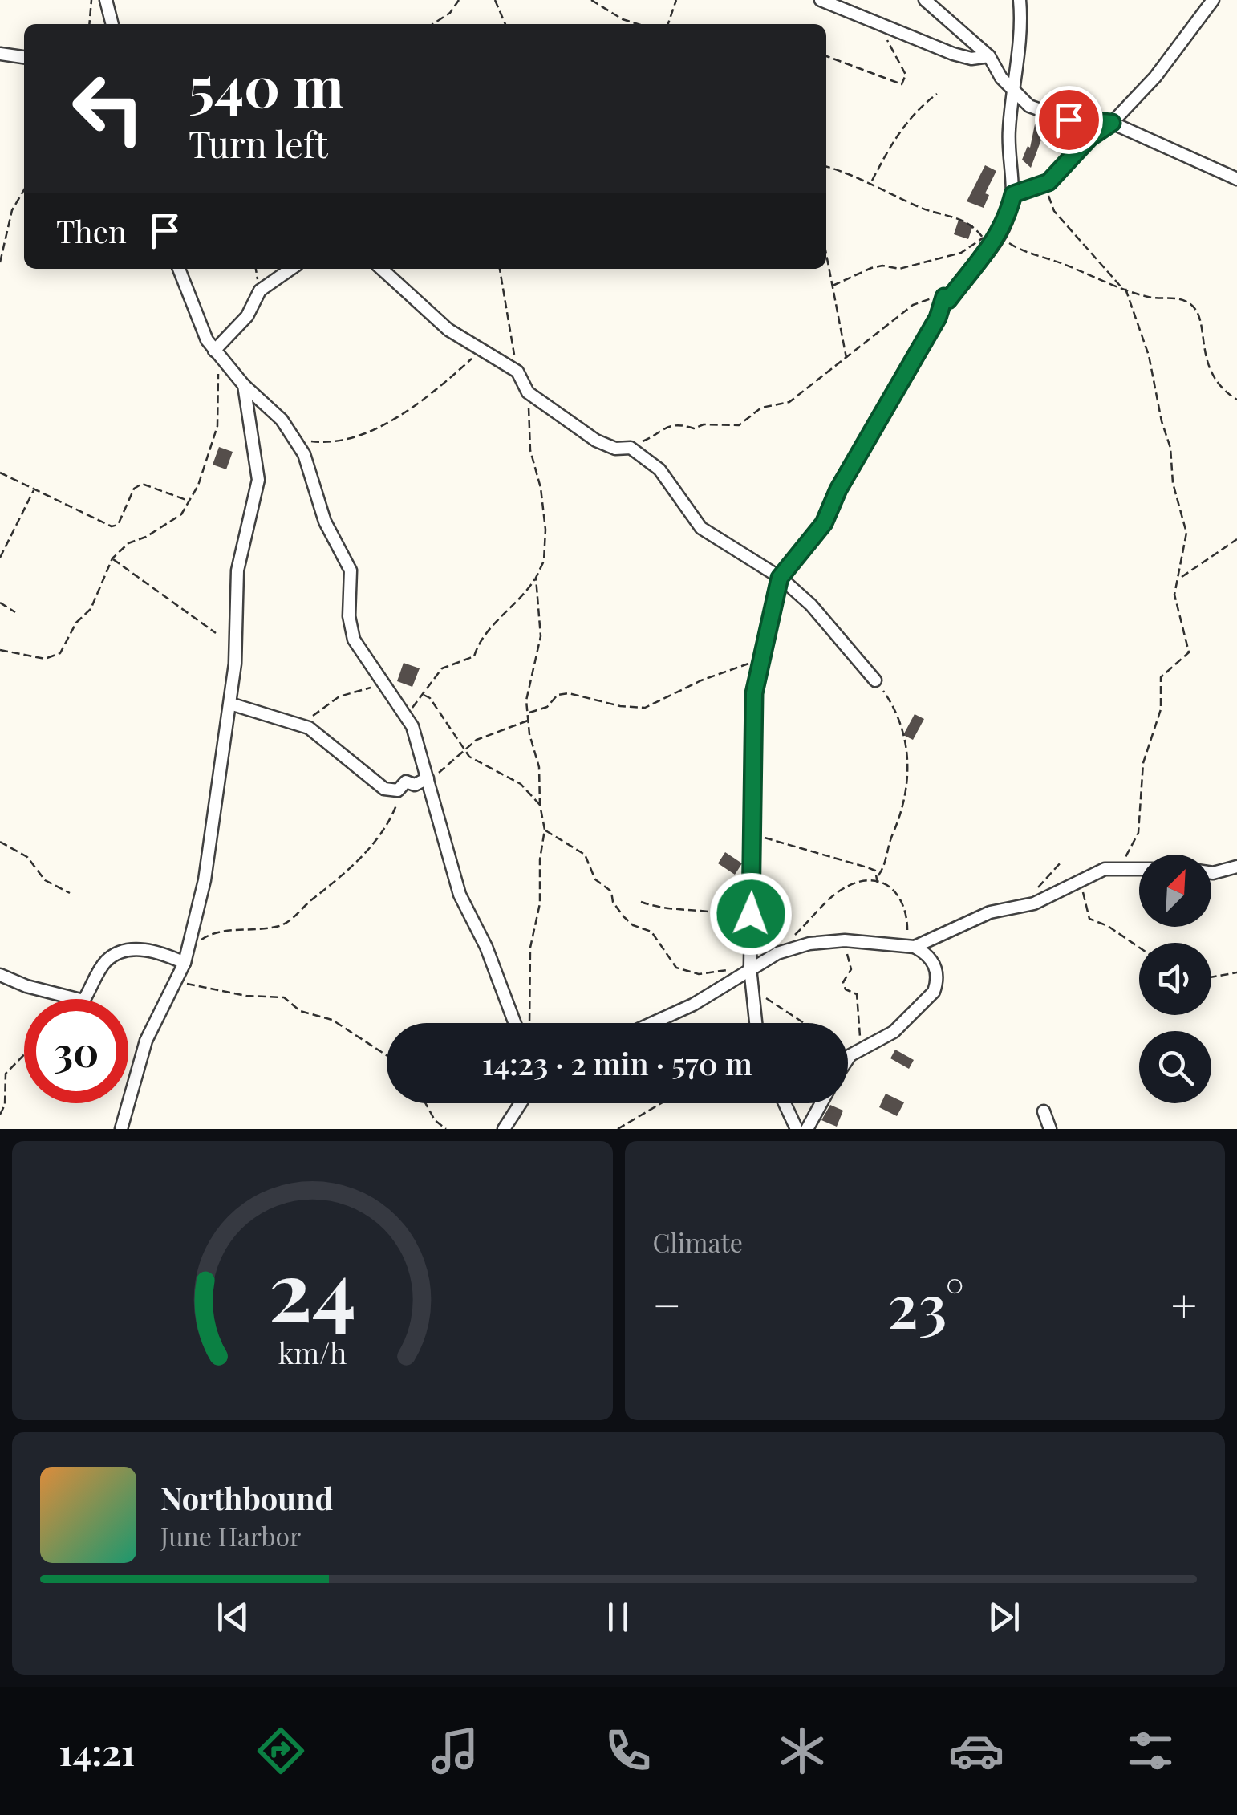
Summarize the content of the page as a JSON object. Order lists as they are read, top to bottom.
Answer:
{
  "north": "top right",
  "page": {
    "turn": ["540 m", "Turn left"],
    "then": "Then",
    "limit": "30",
    "trip": "14:23 · 2 min · 570 m",
    "tile": "Climate",
    "heat": ["−", "23°", "+"],
    "song": ["Northbound", "June Harbor"],
    "tabs": "14:21",
    "gauge": ["24", "km/h"]
  }
}
